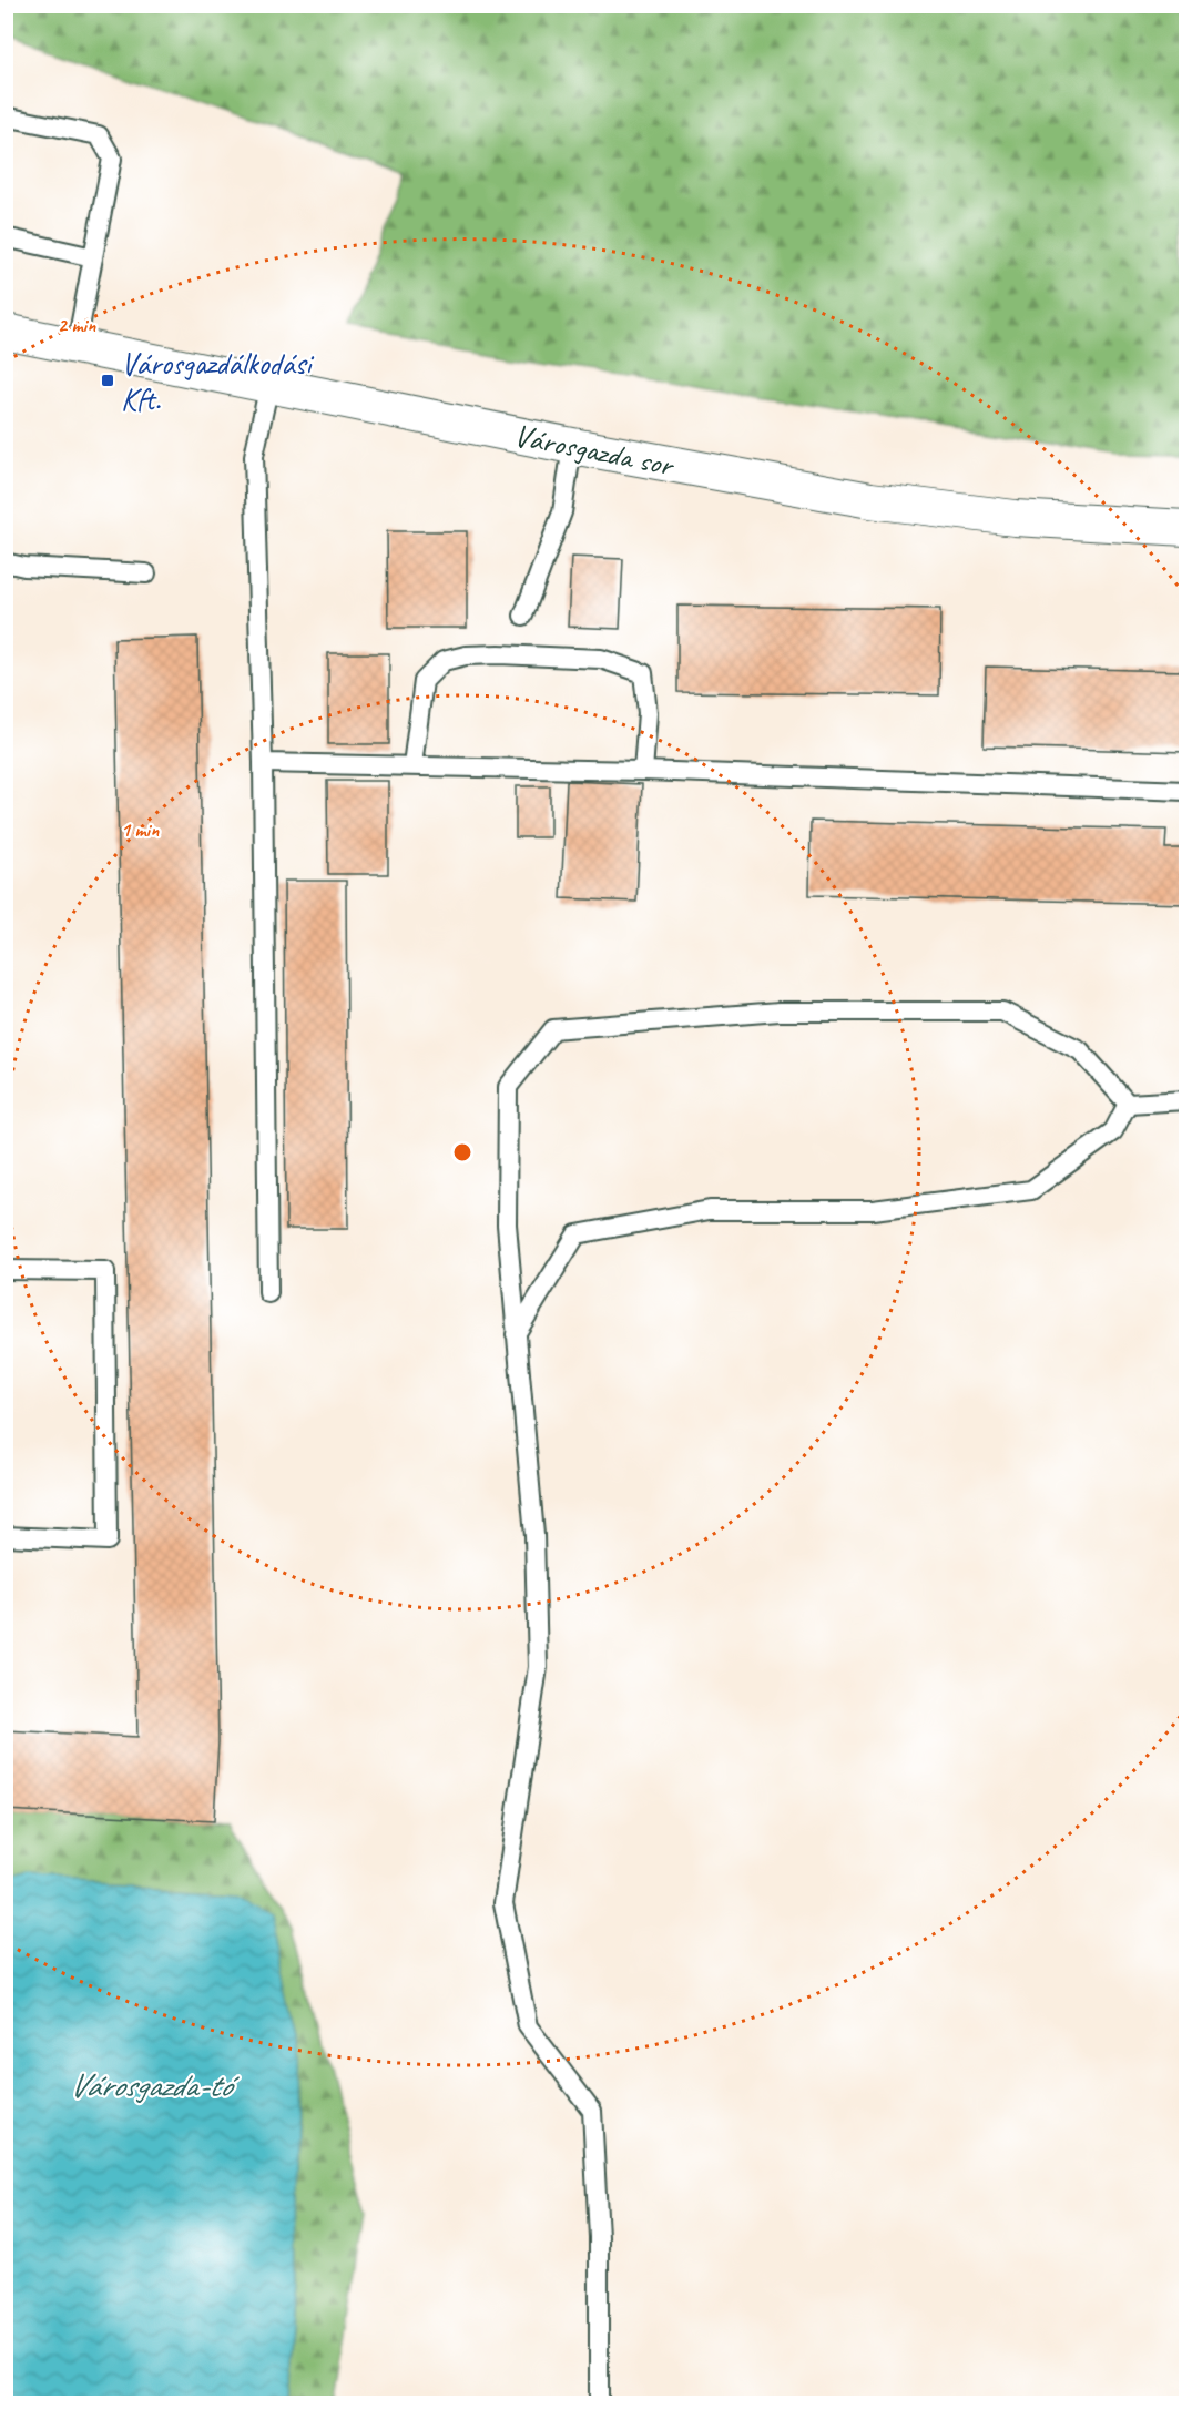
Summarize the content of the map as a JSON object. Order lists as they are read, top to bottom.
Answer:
{
  "streets": {
    "street": ["Városgazda sor"]
  },
  "water": ["Városgazda-tó"],
  "places": {
    "transit": ["Városgazdálkodási Kft."]
  },
  "rings": ["2 min", "1 min"]
}
